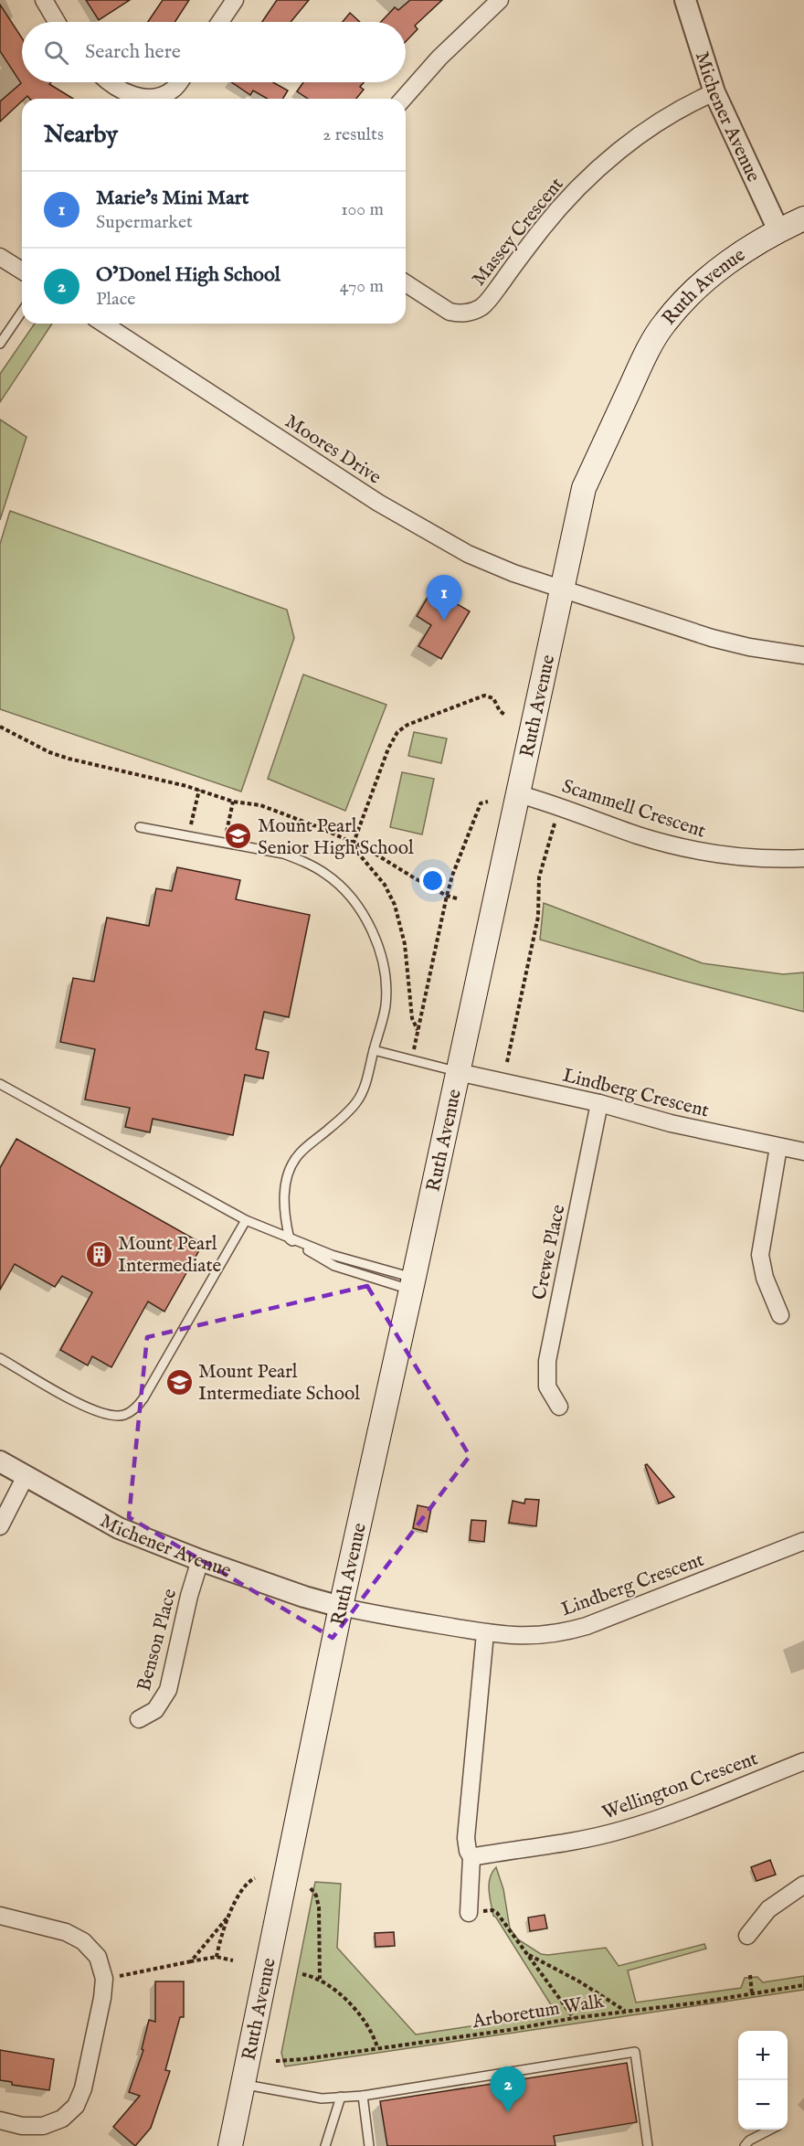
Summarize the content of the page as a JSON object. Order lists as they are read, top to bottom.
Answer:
{
  "streets": {
    "main road": ["Ruth Avenue"],
    "street": [
      "Michener Avenue",
      "Massey Crescent",
      "Moores Drive",
      "Scammell Crescent",
      "Lindberg Crescent",
      "Crewe Place",
      "Benson Place",
      "Wellington Crescent"
    ],
    "path": ["Arboretum Walk"]
  },
  "crossings": [
    ["Michener Avenue", "Massey Crescent"],
    ["Michener Avenue", "Ruth Avenue"],
    ["Michener Avenue", "Lindberg Crescent"],
    ["Michener Avenue", "Benson Place"],
    ["Ruth Avenue", "Moores Drive"],
    ["Ruth Avenue", "Scammell Crescent"],
    ["Ruth Avenue", "Lindberg Crescent"],
    ["Lindberg Crescent", "Crewe Place"]
  ],
  "places": {
    "school or university": ["Mount Pearl Senior High School", "Mount Pearl Intermediate School"],
    "building": ["Mount Pearl Intermediate"]
  },
  "page": {
    "search": "Search here",
    "heading": ["Nearby", "2 results"],
    "list": [
      {
        "mark": "1",
        "name": "Marie's Mini Mart",
        "note": "Supermarket",
        "value": "100 m"
      },
      {
        "mark": "2",
        "name": "O’Donel High School",
        "note": "Place",
        "value": "470 m"
      }
    ],
    "pins": ["1", "2"],
    "map_buttons": ["+", "−"]
  }
}
